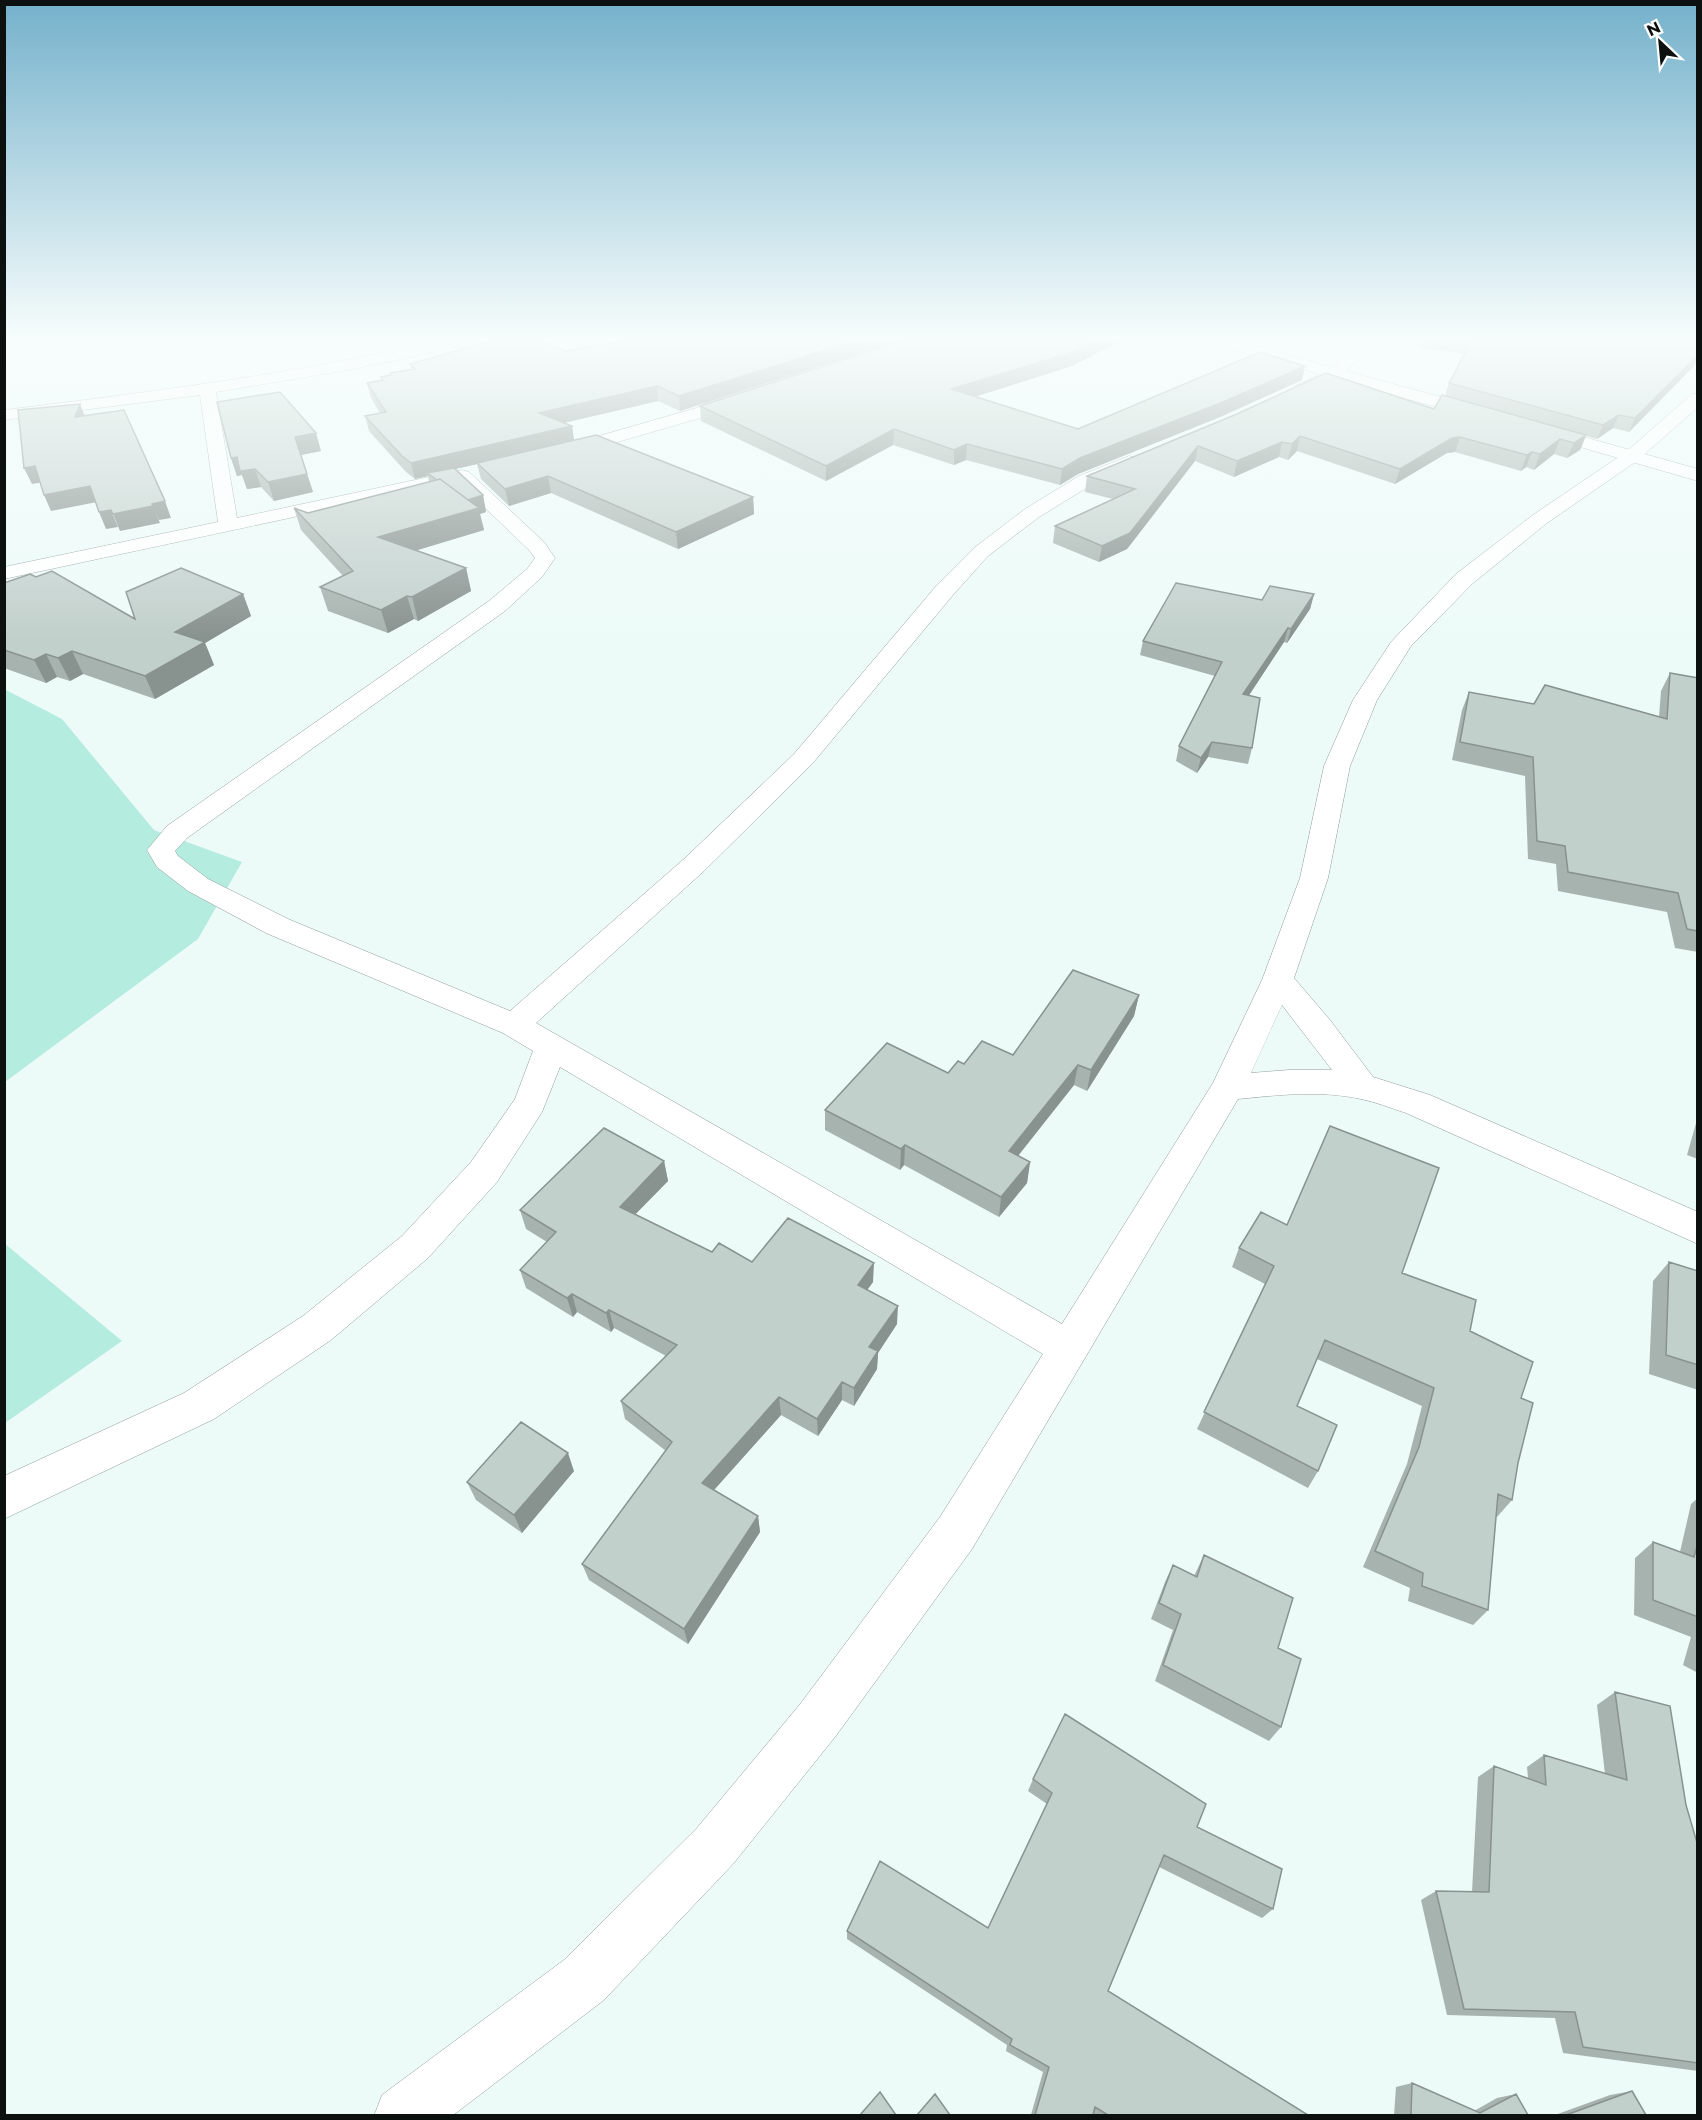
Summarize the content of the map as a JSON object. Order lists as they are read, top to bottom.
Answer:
{
  "north": "top left"
}
